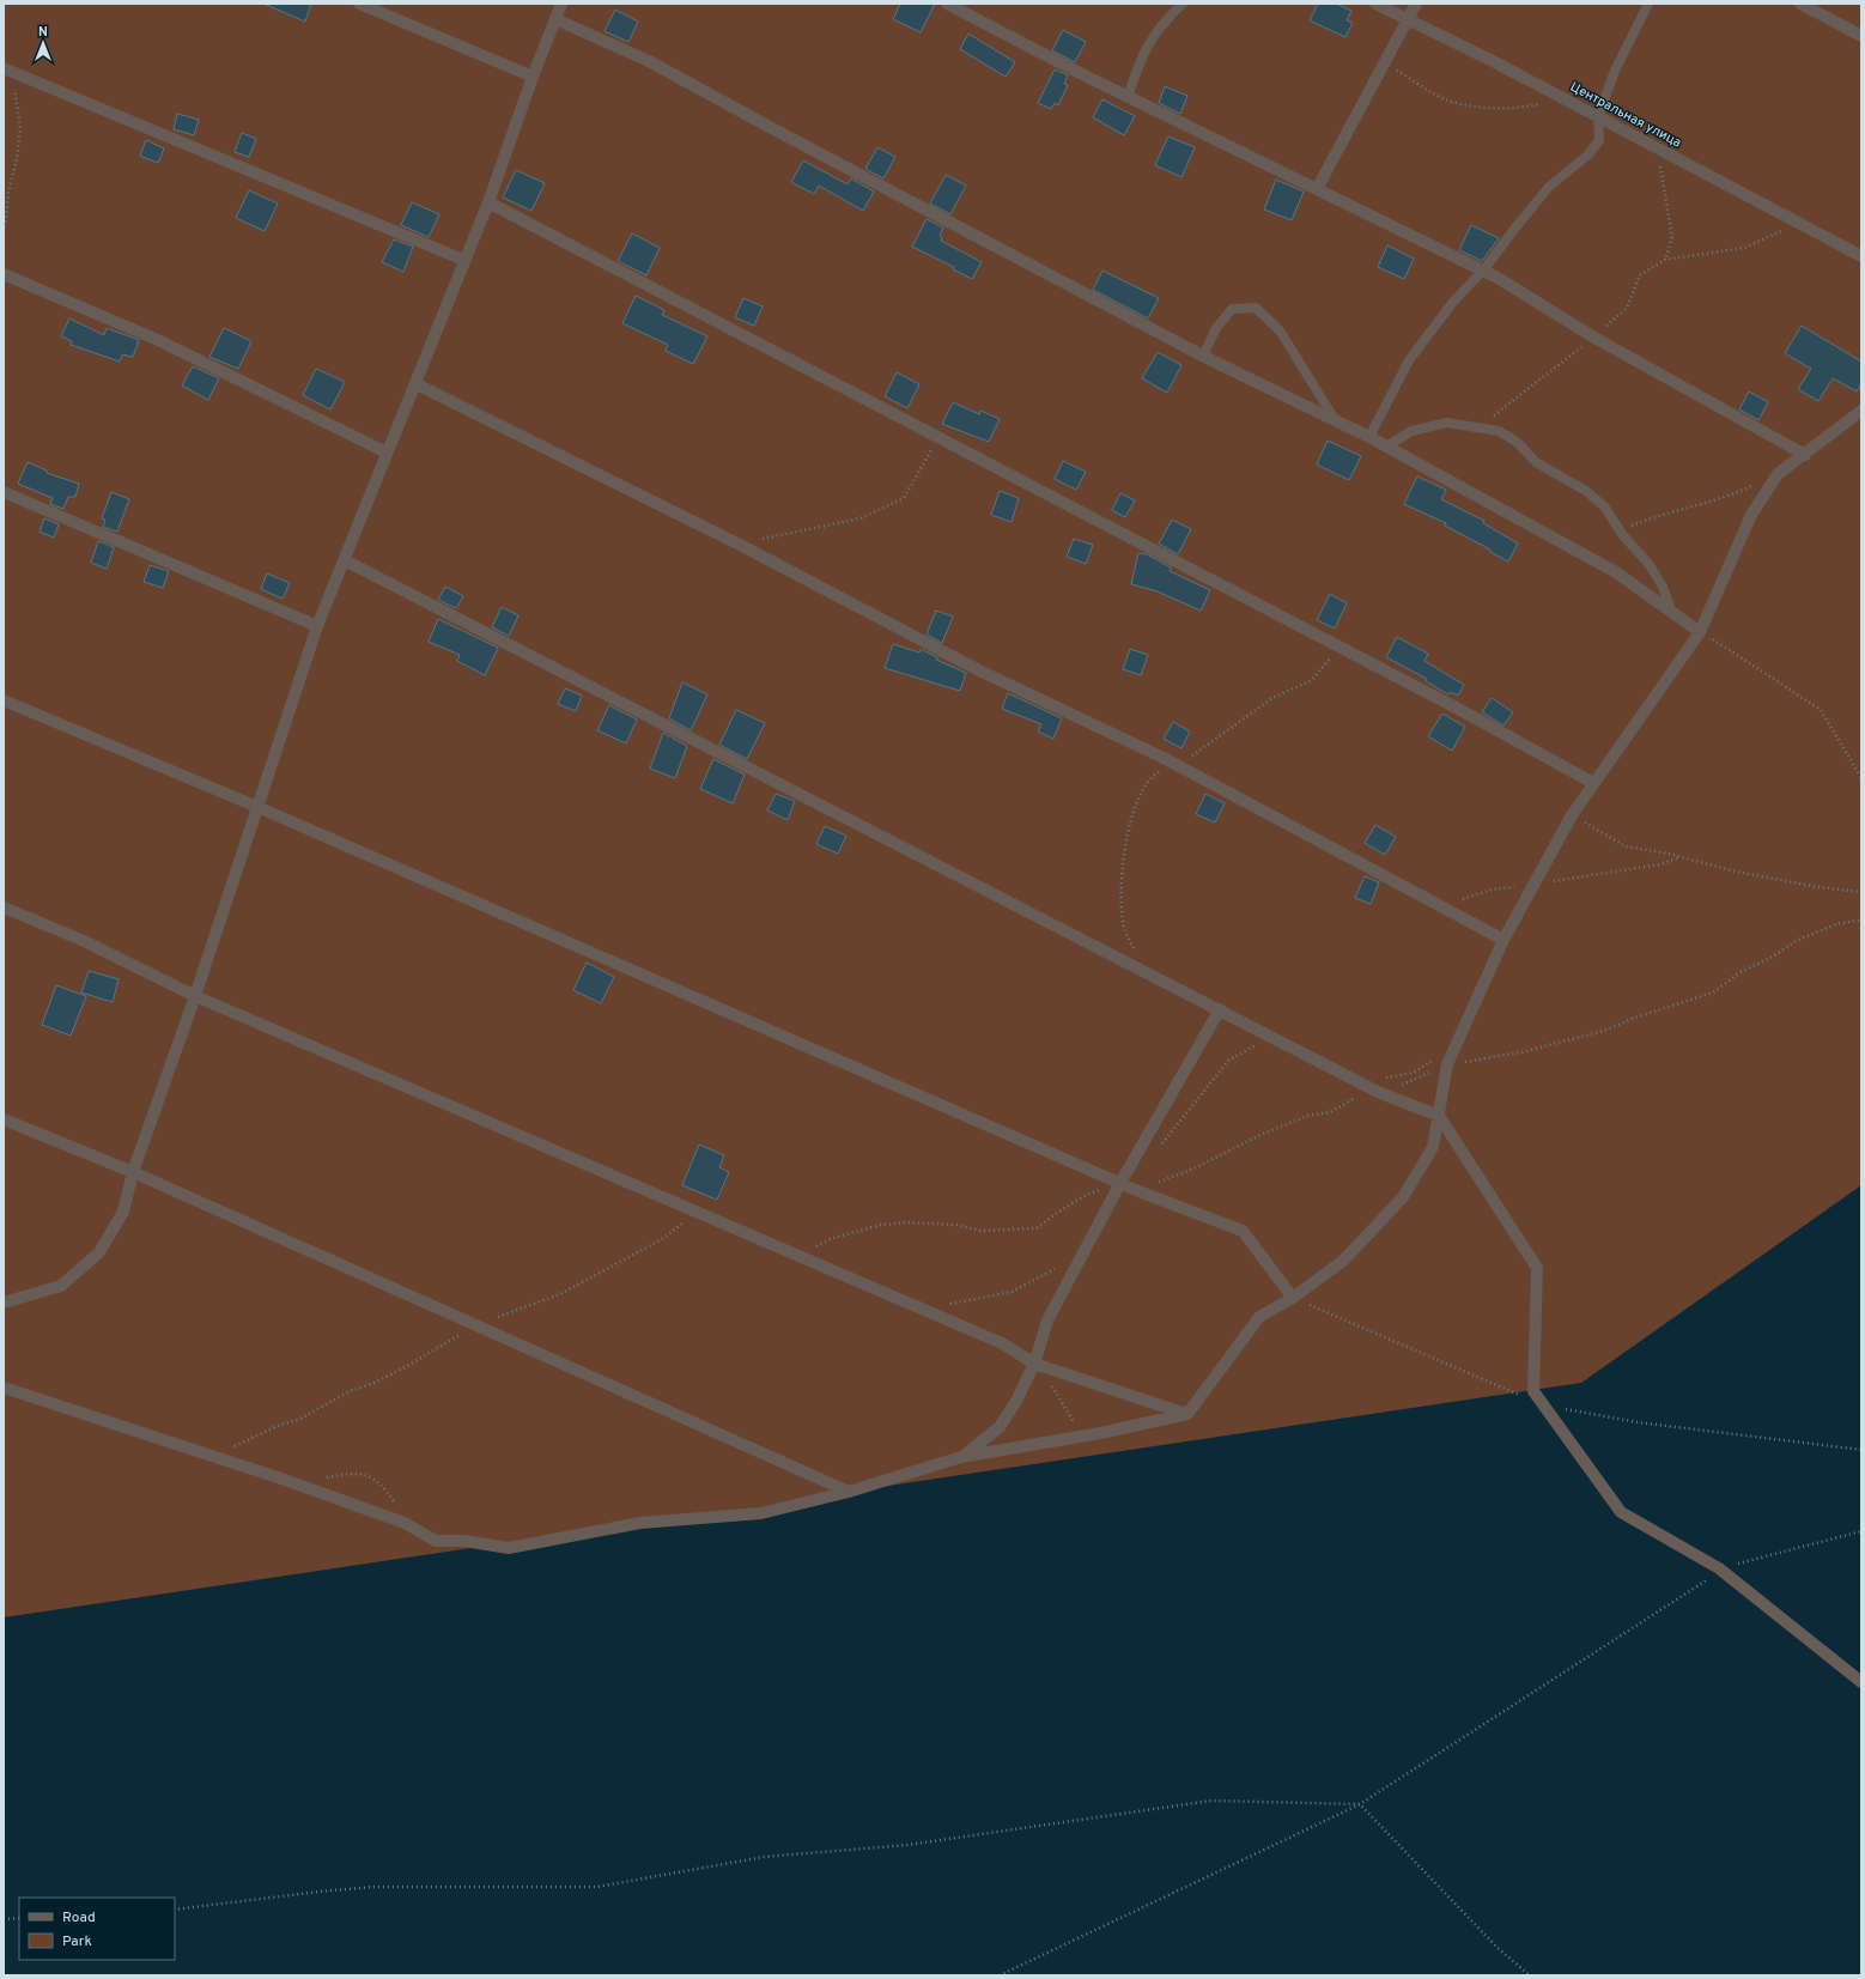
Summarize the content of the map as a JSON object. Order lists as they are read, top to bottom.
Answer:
{
  "streets": {
    "street": ["Центральная улица"]
  },
  "legend": ["Road", "Park"],
  "north": "top"
}
